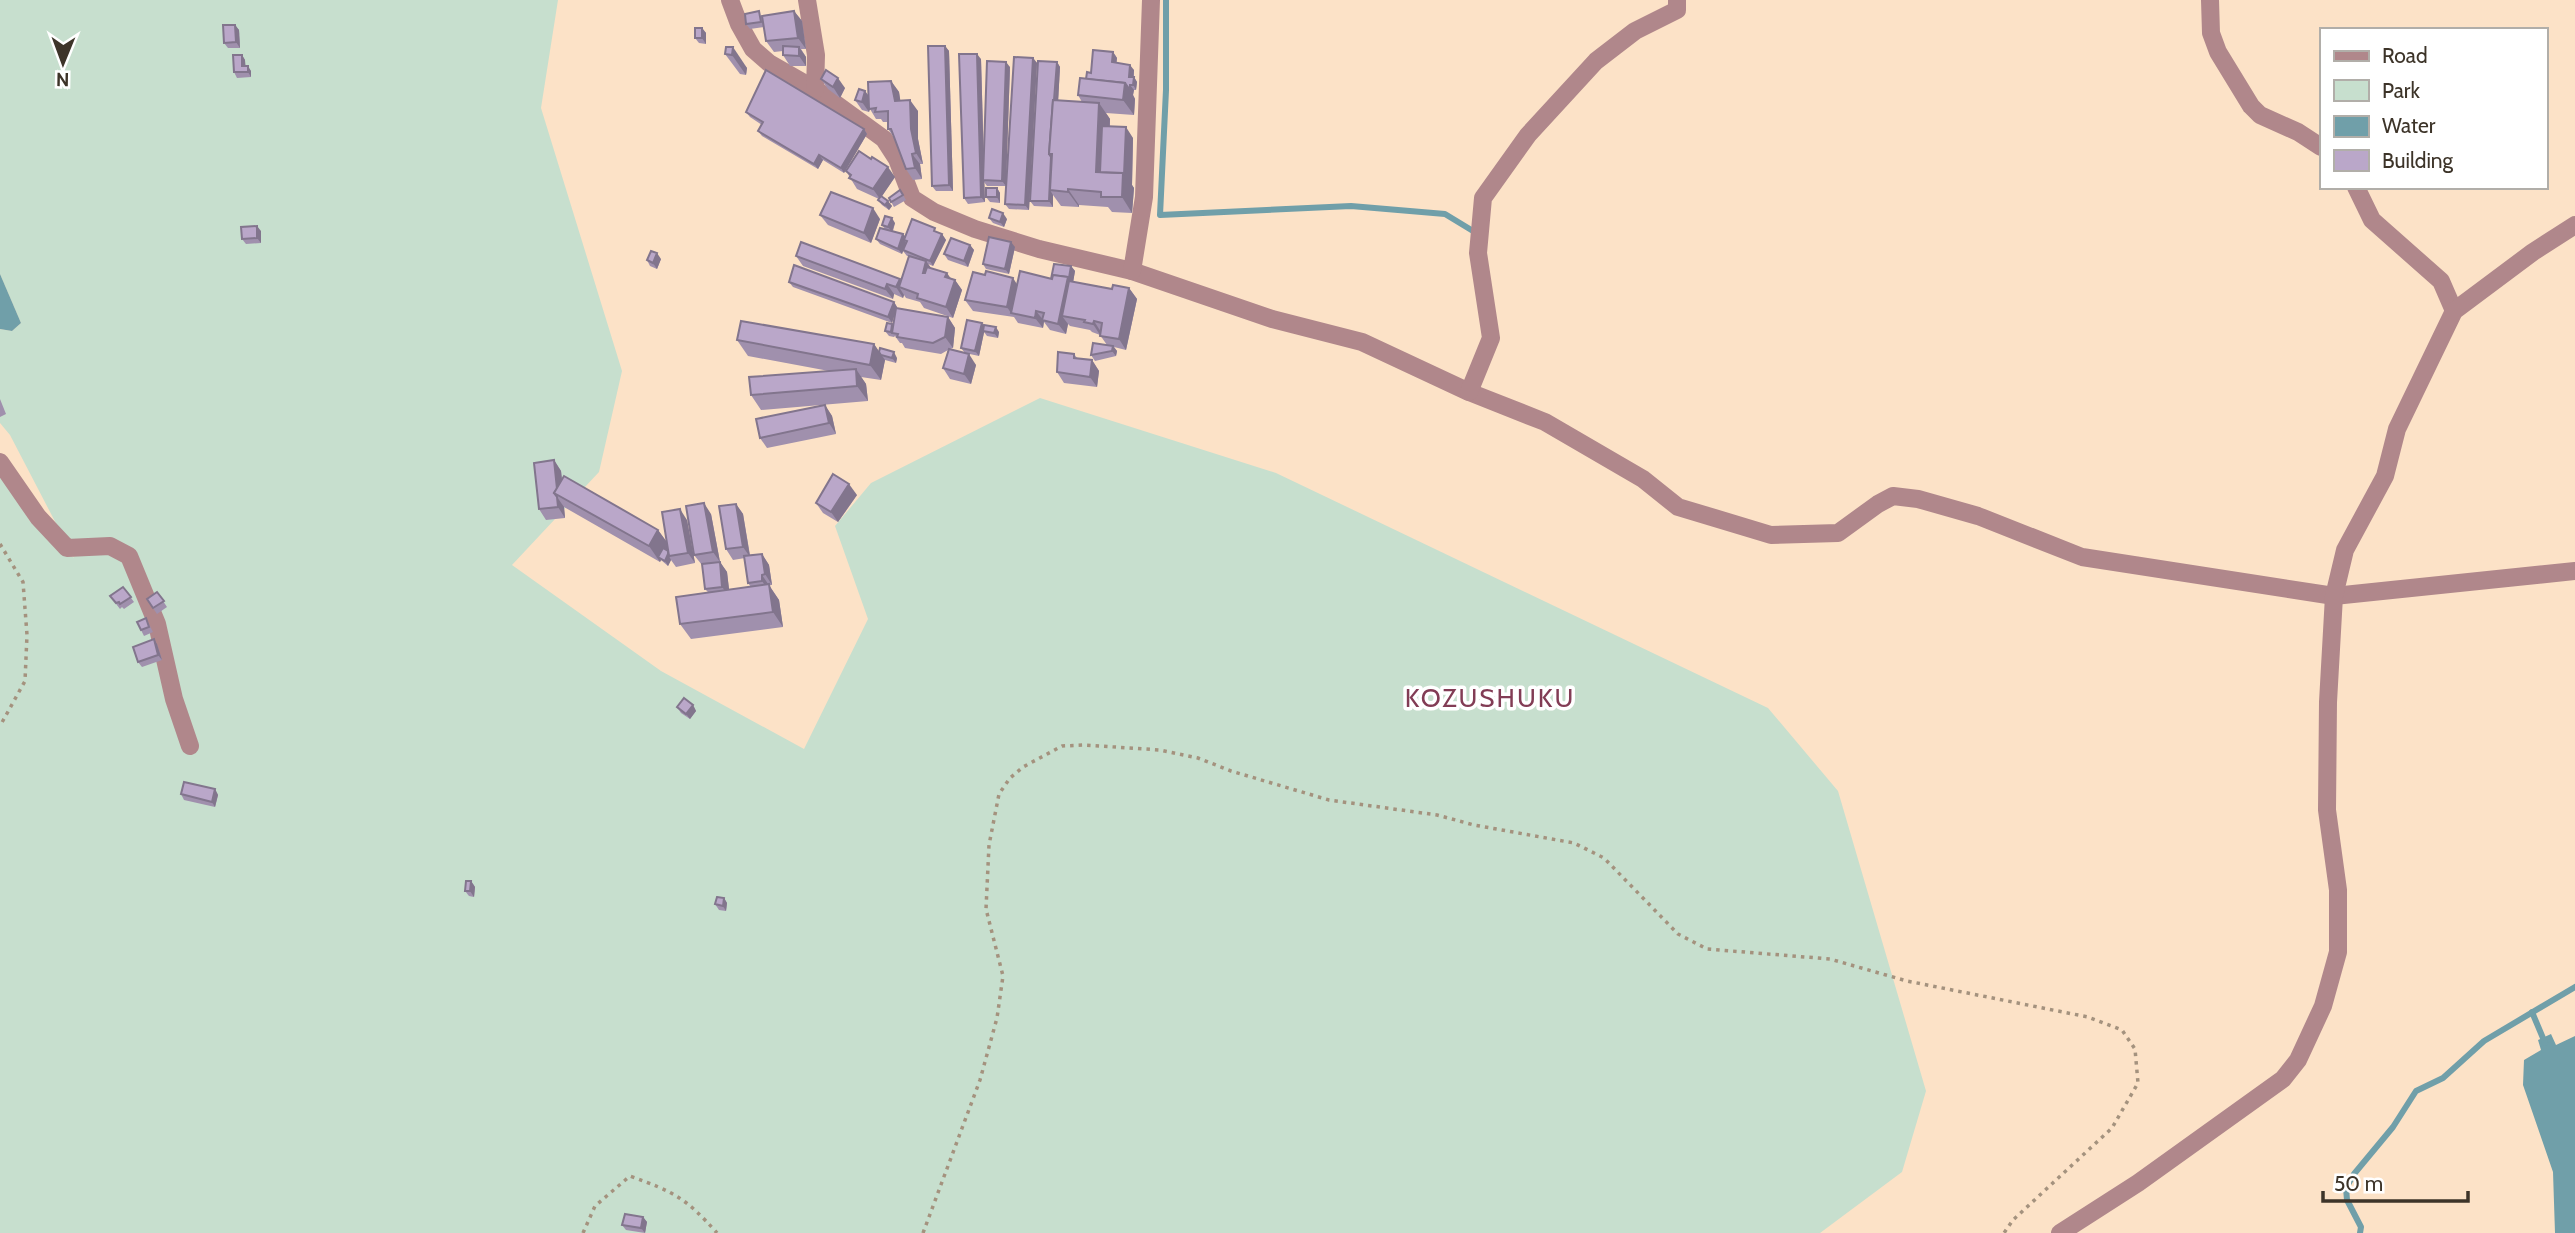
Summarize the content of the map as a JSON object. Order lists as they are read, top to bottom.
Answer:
{
  "districts": ["KOZUSHUKU"],
  "legend": [
    "Road",
    "Park",
    "Water",
    "Building"
  ],
  "scale_bar": "50 m",
  "north": "bottom"
}
